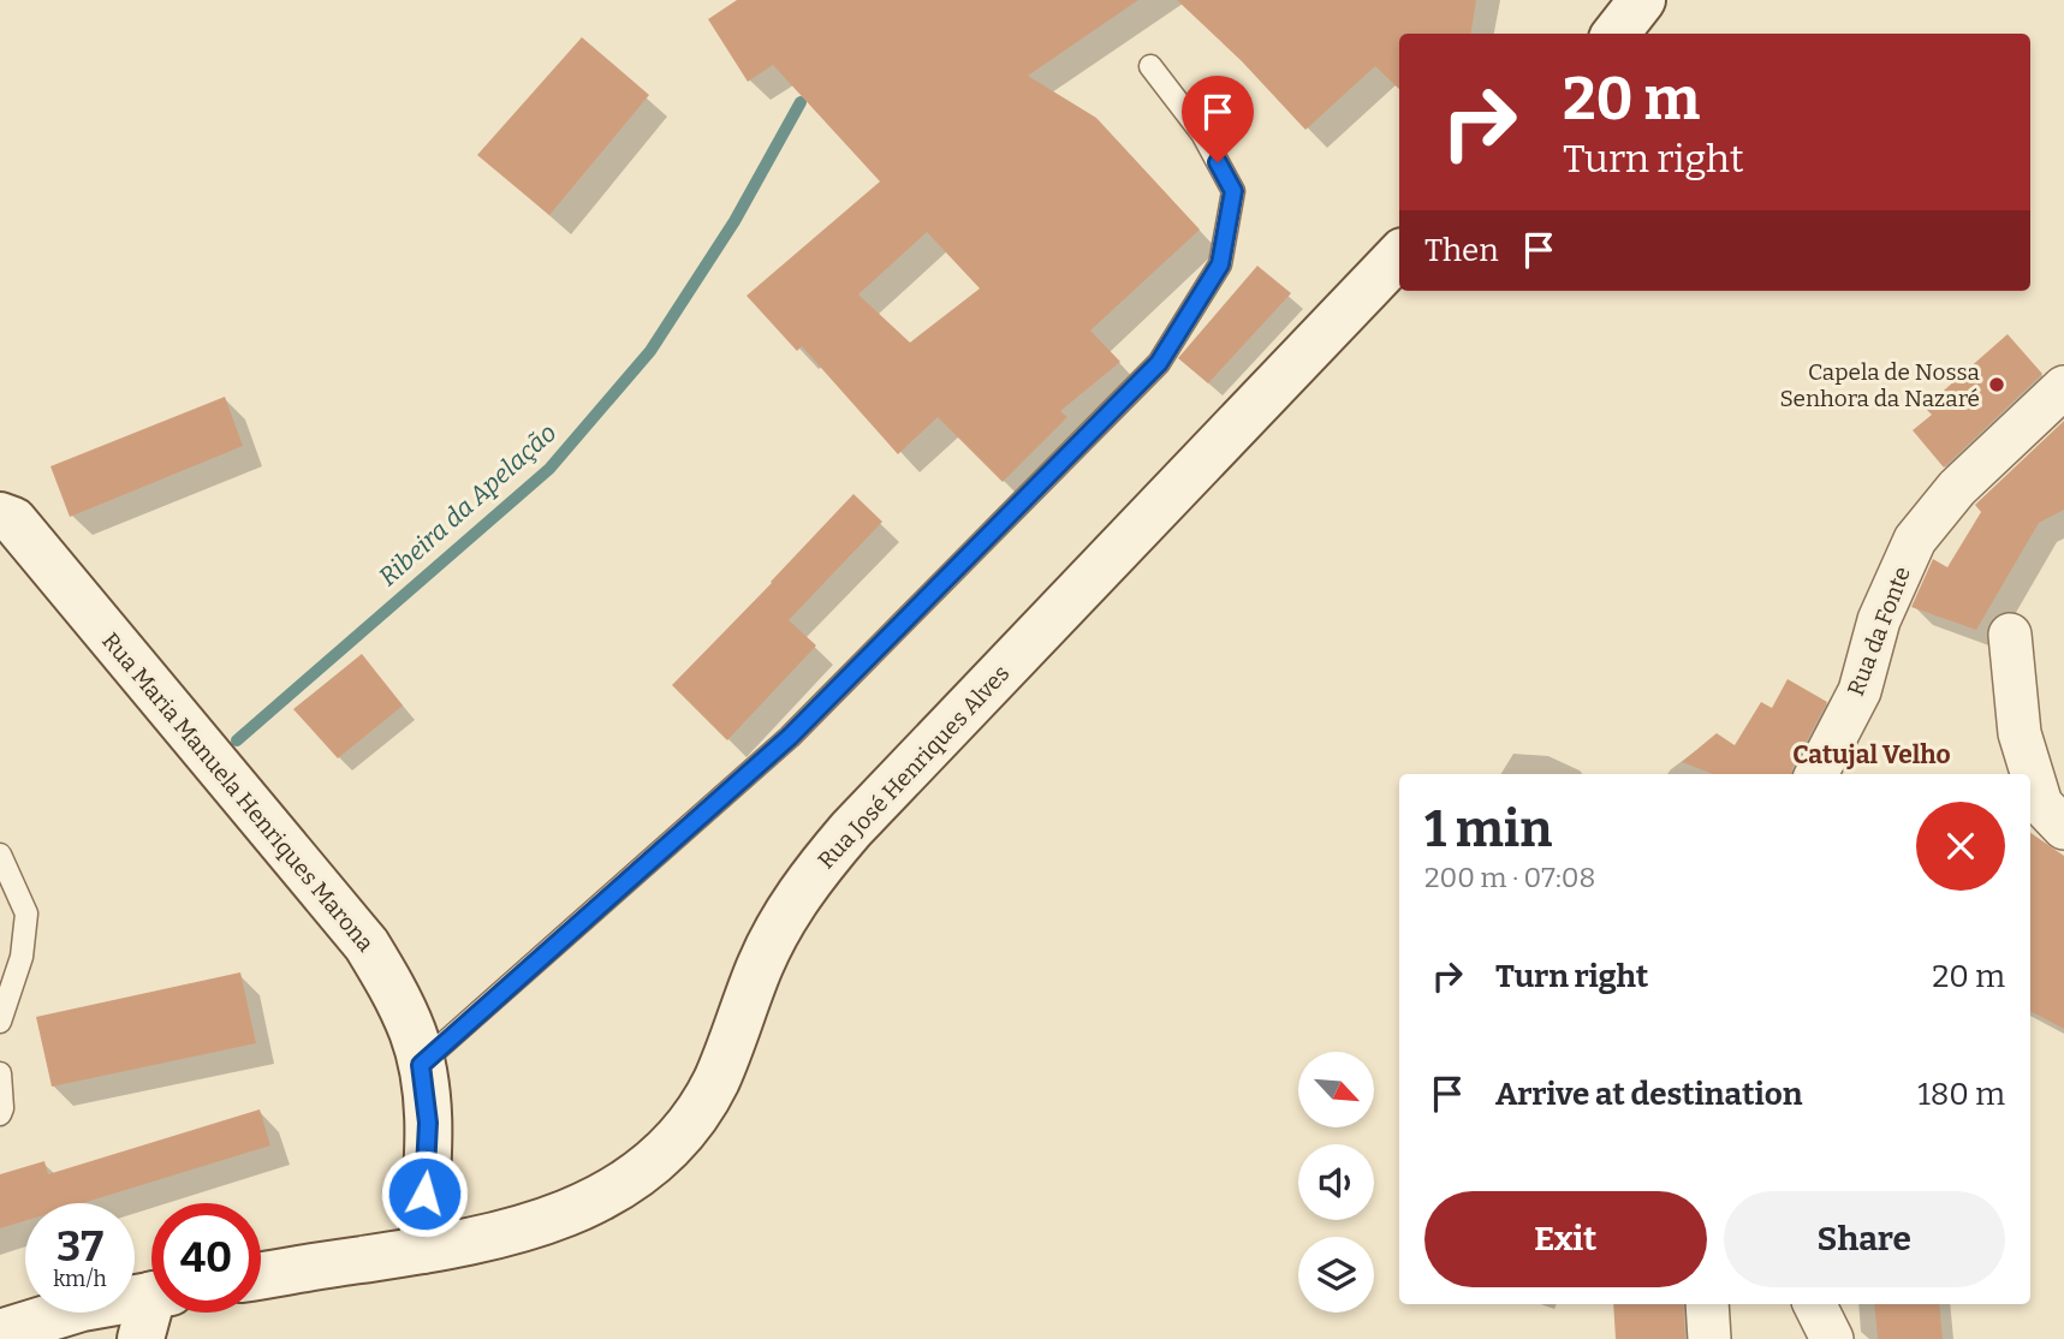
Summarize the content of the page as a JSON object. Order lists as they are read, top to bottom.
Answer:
{
  "streets": {
    "main road": ["Rua José Henriques Alves", "Rua Maria Manuela Henriques Marona"],
    "street": ["Rua da Fonte"]
  },
  "crossings": [
    ["Rua José Henriques Alves", "Rua Maria Manuela Henriques Marona"]
  ],
  "districts": ["Catujal Velho"],
  "water": ["Ribeira da Apelação"],
  "places": ["Capela de Nossa Senhora da Nazaré"],
  "north": "bottom right",
  "page": {
    "turn": ["20 m", "Turn right"],
    "then": "Then",
    "heading": ["1 min", "200 m · 07:08"],
    "list": [
      {
        "name": "Turn right",
        "value": "20 m"
      },
      {
        "name": "Arrive at destination",
        "value": "180 m"
      }
    ],
    "buttons": ["Exit", "Share"],
    "speed": "37 km/h",
    "limit": "40"
  }
}
